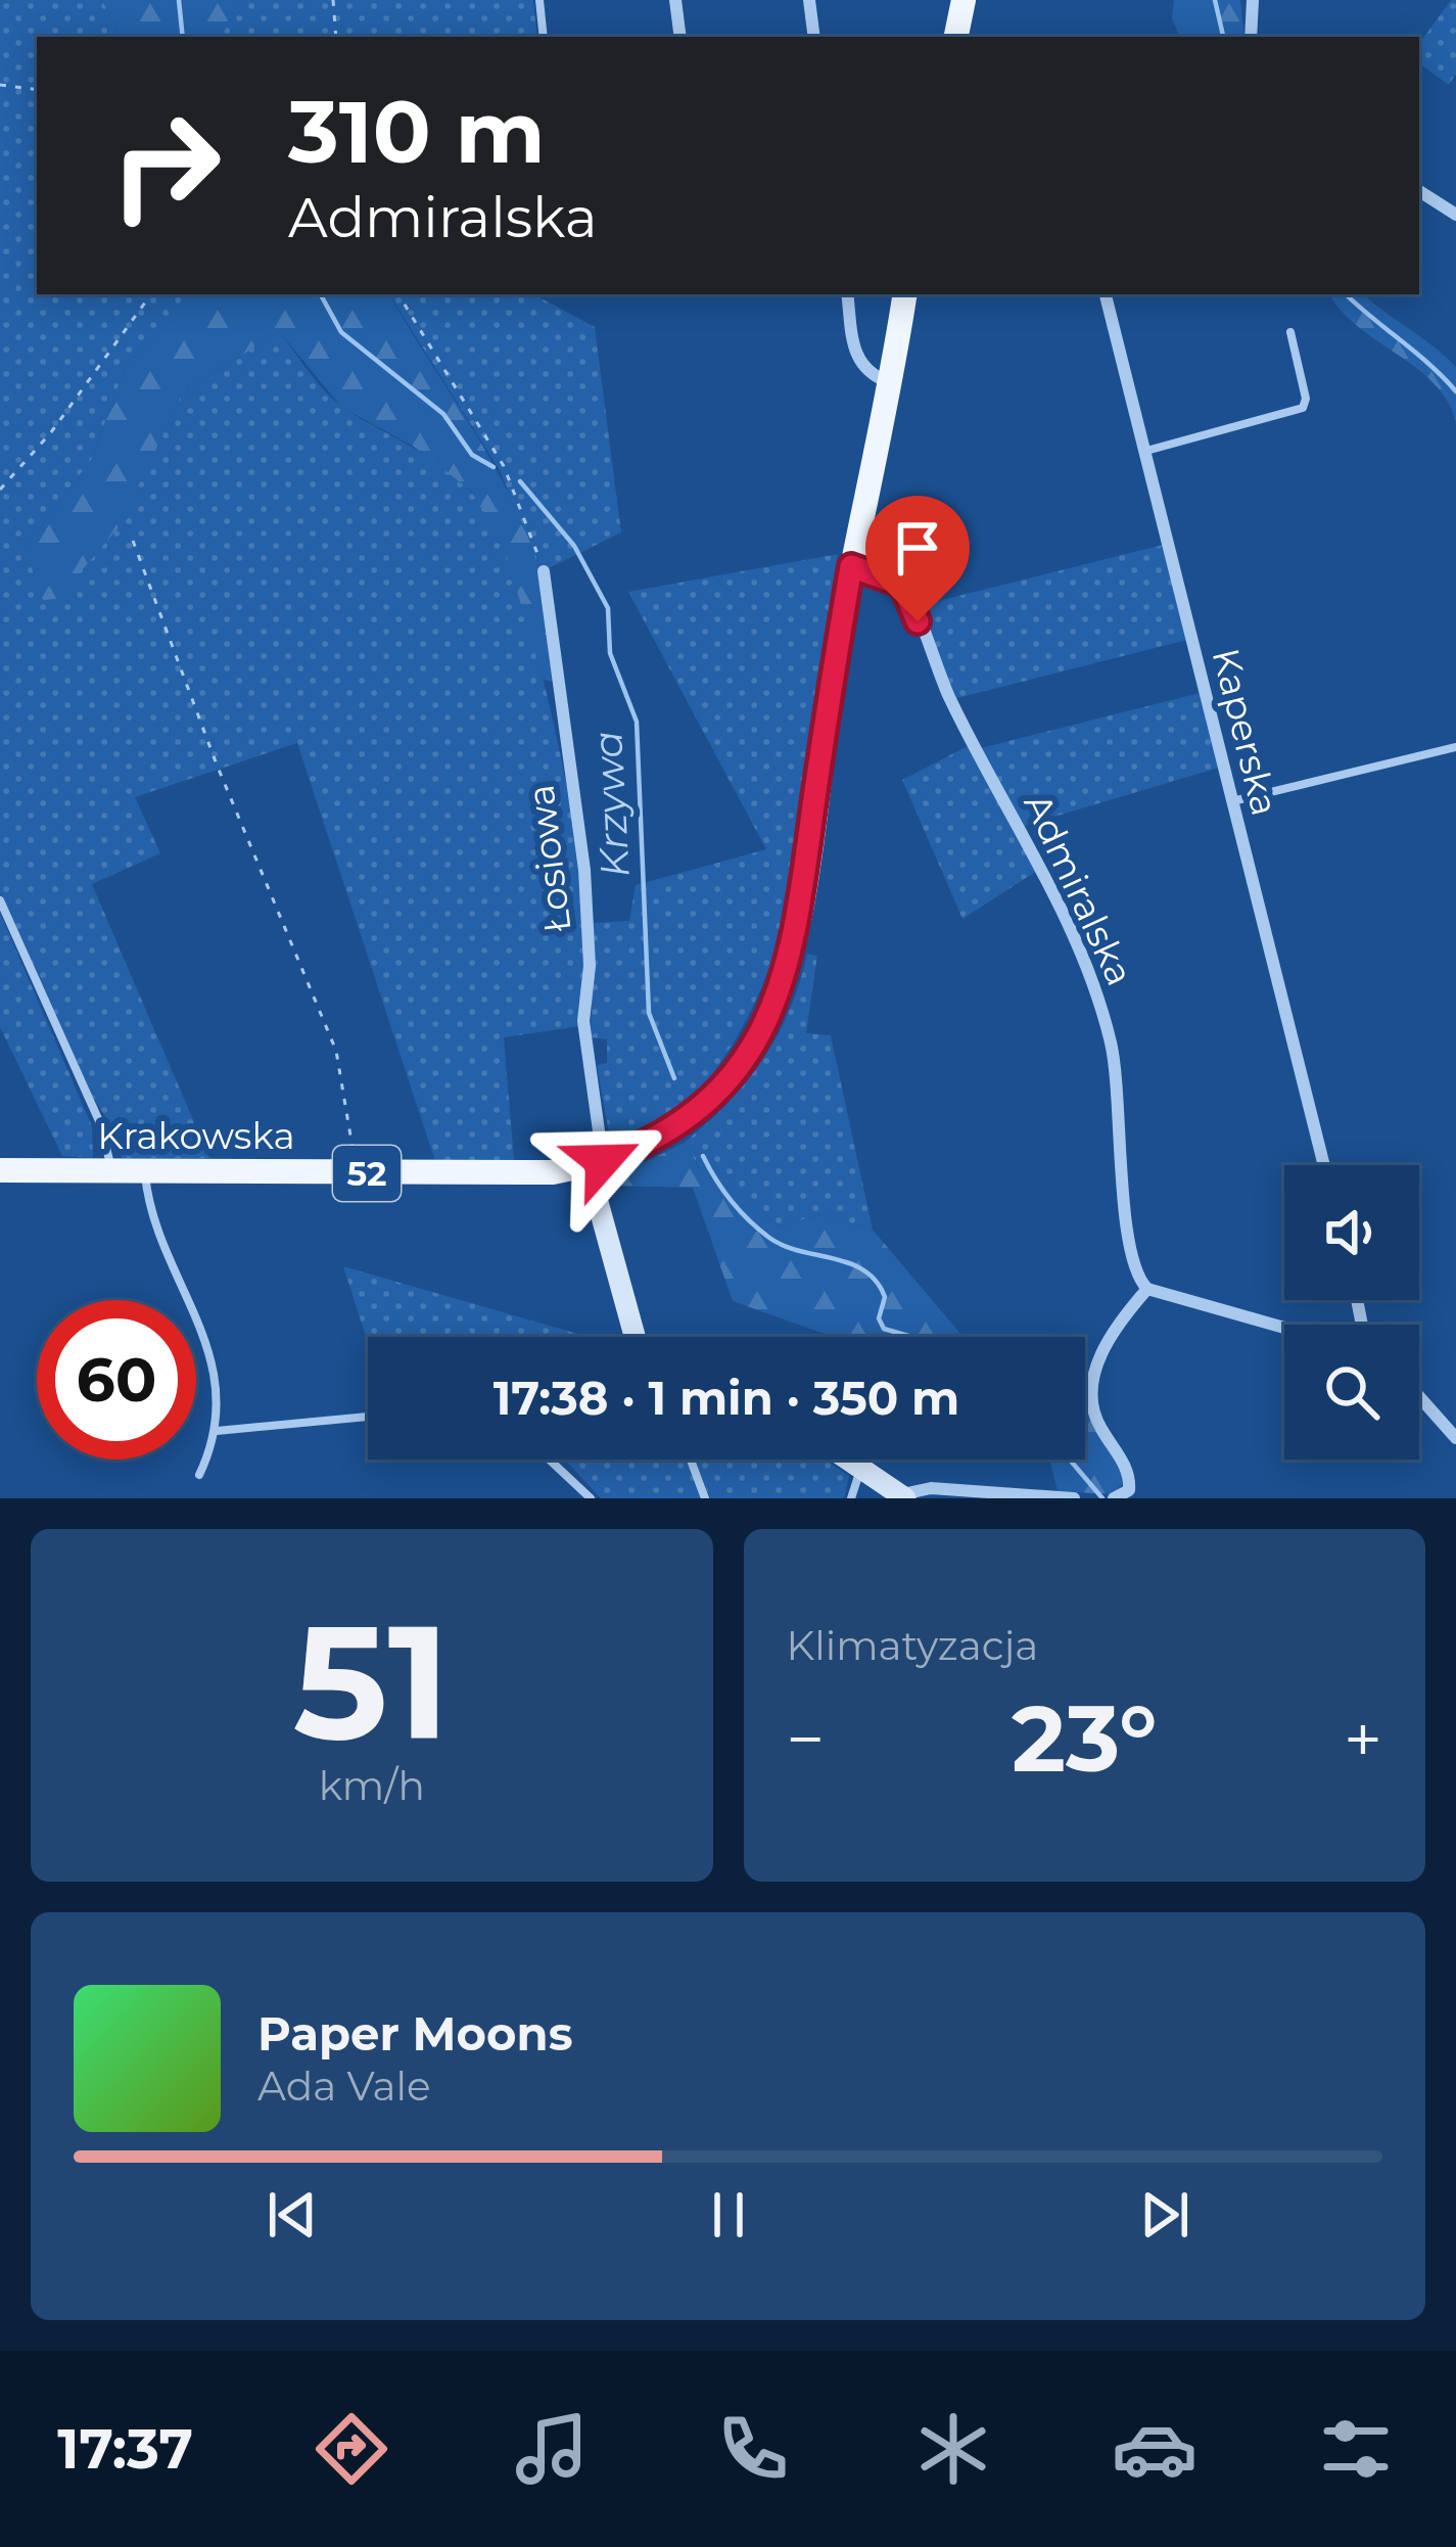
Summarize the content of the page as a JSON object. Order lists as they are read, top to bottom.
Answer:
{
  "streets": {
    "main road": ["Krakowska", "52"],
    "street": ["Kaperska", "Łosiowa", "Admiralska"]
  },
  "crossings": [
    ["Łosiowa", "Krakowska"],
    ["Admiralska", "Krakowska"]
  ],
  "water": ["Krzywa"],
  "page": {
    "turn": ["310 m", "Admiralska"],
    "limit": "60",
    "trip": "17:38 · 1 min · 350 m",
    "tile": [
      ["51", "km/h"],
      "Klimatyzacja"
    ],
    "heat": ["−", "23°", "+"],
    "song": ["Paper Moons", "Ada Vale"],
    "tabs": "17:37"
  }
}
